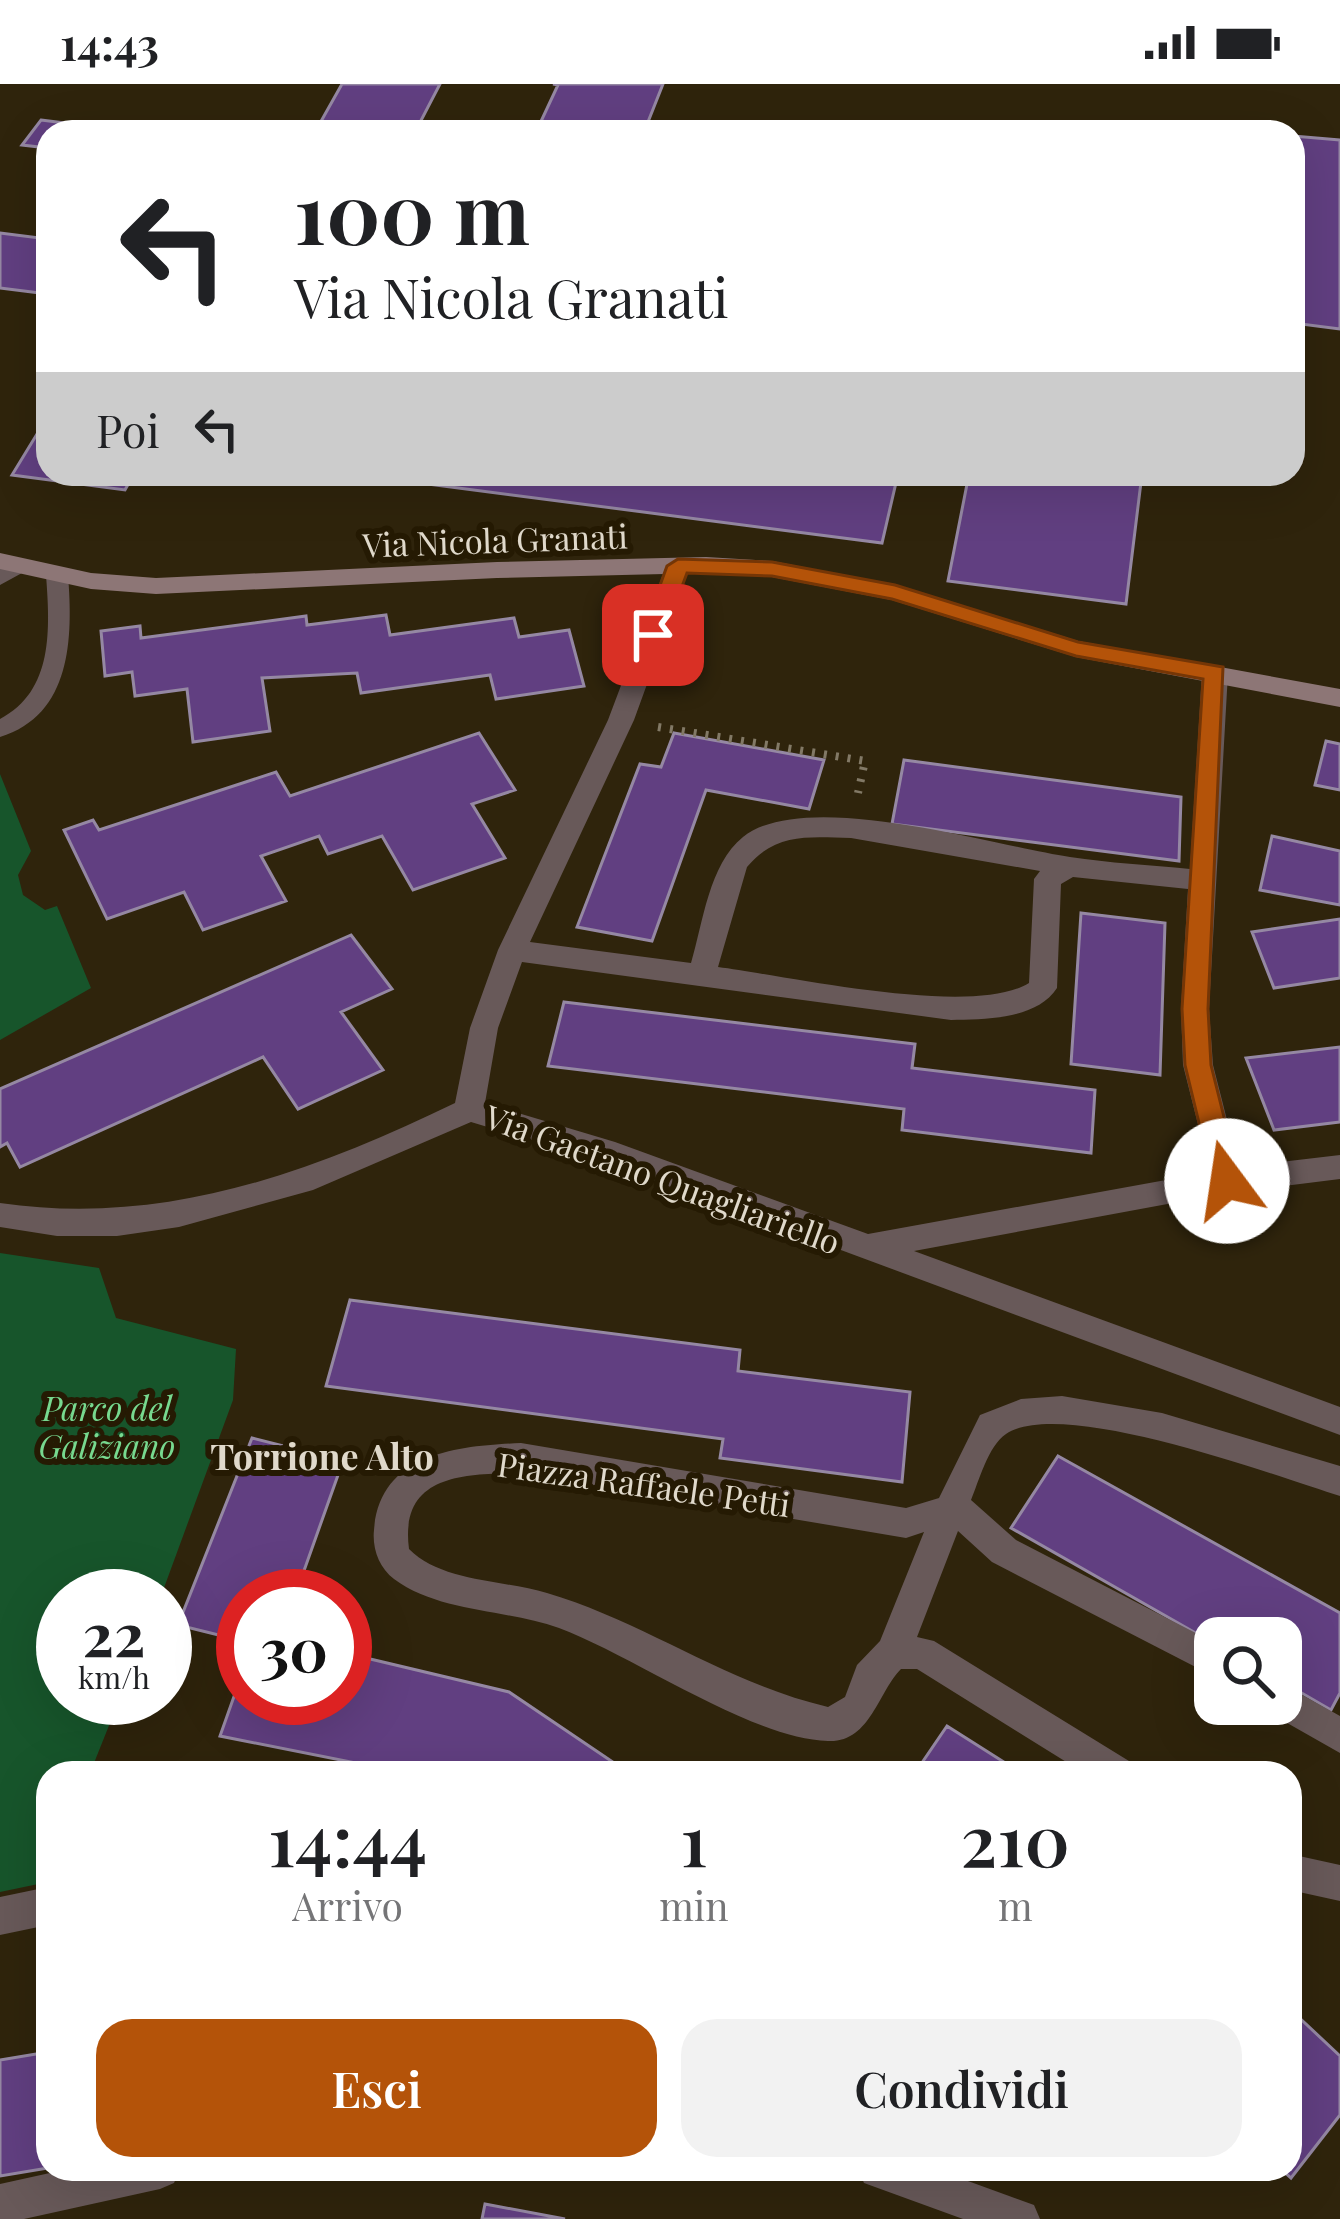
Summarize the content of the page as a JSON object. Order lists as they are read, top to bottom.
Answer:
{
  "streets": {
    "street": ["Via Nicola Granati", "Via Gaetano Quagliariello", "Piazza Raffaele Petti"]
  },
  "crossings": [
    ["Via Nicola Granati", "Via Gaetano Quagliariello"]
  ],
  "districts": ["Torrione Alto"],
  "parks": ["Parco del Galiziano"],
  "page": {
    "status": "14:43",
    "turn": ["100 m", "Via Nicola Granati"],
    "then": "Poi",
    "speed": "22 km/h",
    "limit": "30",
    "eta": [
      "14:44",
      "Arrivo",
      "1",
      "min",
      "210",
      "m"
    ],
    "buttons": ["Esci", "Condividi"]
  }
}
